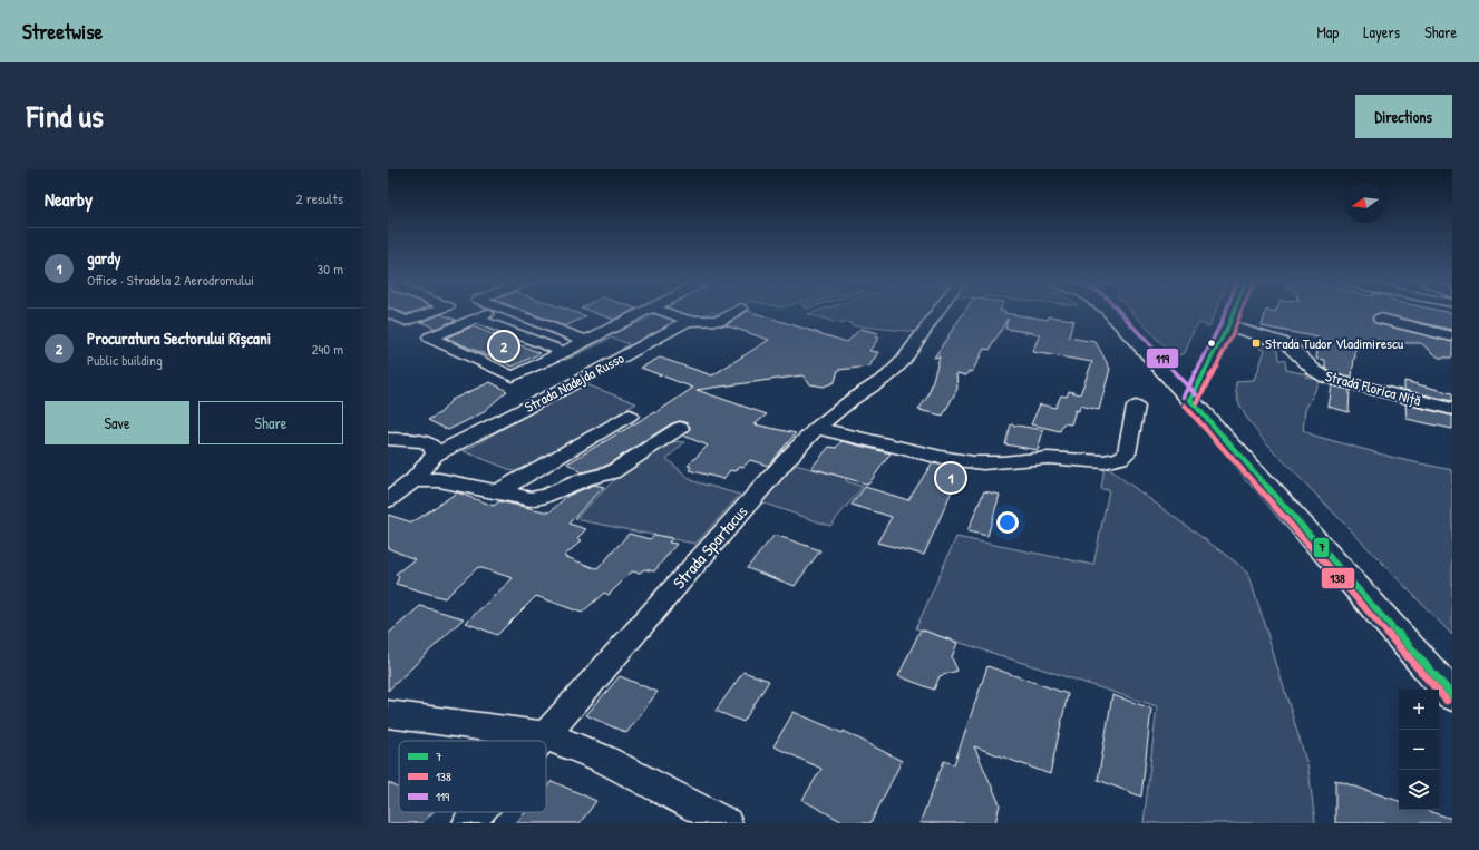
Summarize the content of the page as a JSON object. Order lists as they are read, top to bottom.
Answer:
{
  "streets": {
    "street": ["Strada Nadejda Russo", "Strada Florica Niță", "Strada Spartacus"]
  },
  "places": {
    "transit": ["Strada Tudor Vladimirescu"]
  },
  "lines": ["transit line 7", "transit line 138", "transit line 119"],
  "legend": ["7", "138", "119"],
  "north": "left",
  "page": {
    "header": "Streetwise",
    "nav": ["Map", "Layers", "Share"],
    "title": "Find us",
    "buttons": [
      "Directions",
      ["Save", "Share"]
    ],
    "heading": ["Nearby", "2 results"],
    "list": [
      {
        "mark": "1",
        "name": "gardy",
        "note": "Office · Stradela 2 Aerodromului",
        "value": "30 m"
      },
      {
        "mark": "2",
        "name": "Procuratura Sectorului Rîșcani",
        "note": "Public building",
        "value": "240 m"
      }
    ],
    "pins": ["2", "1"],
    "map_buttons": ["+", "−"]
  }
}
